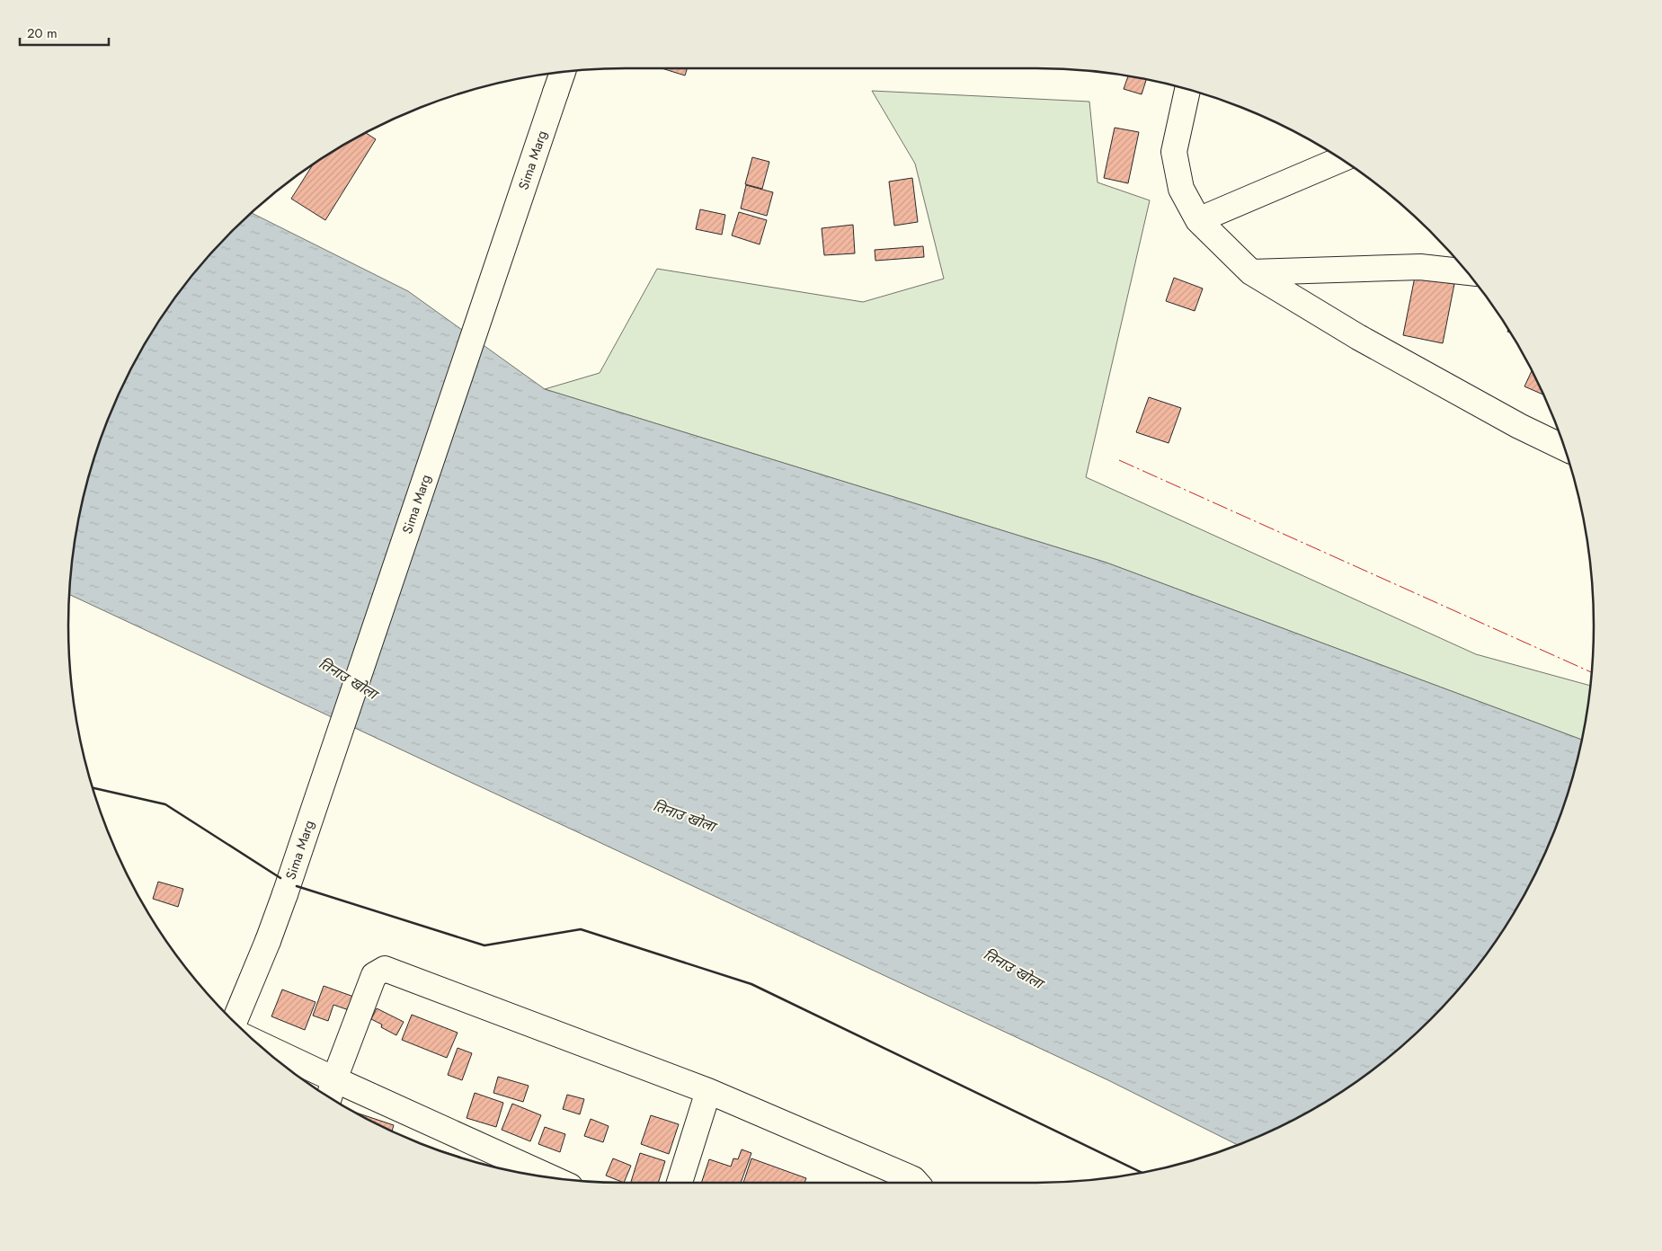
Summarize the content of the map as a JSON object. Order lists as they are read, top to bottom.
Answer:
{
  "streets": {
    "street": ["Sima Marg"]
  },
  "water": ["तिनाउ खोला"],
  "scale_bar": "20 m"
}
